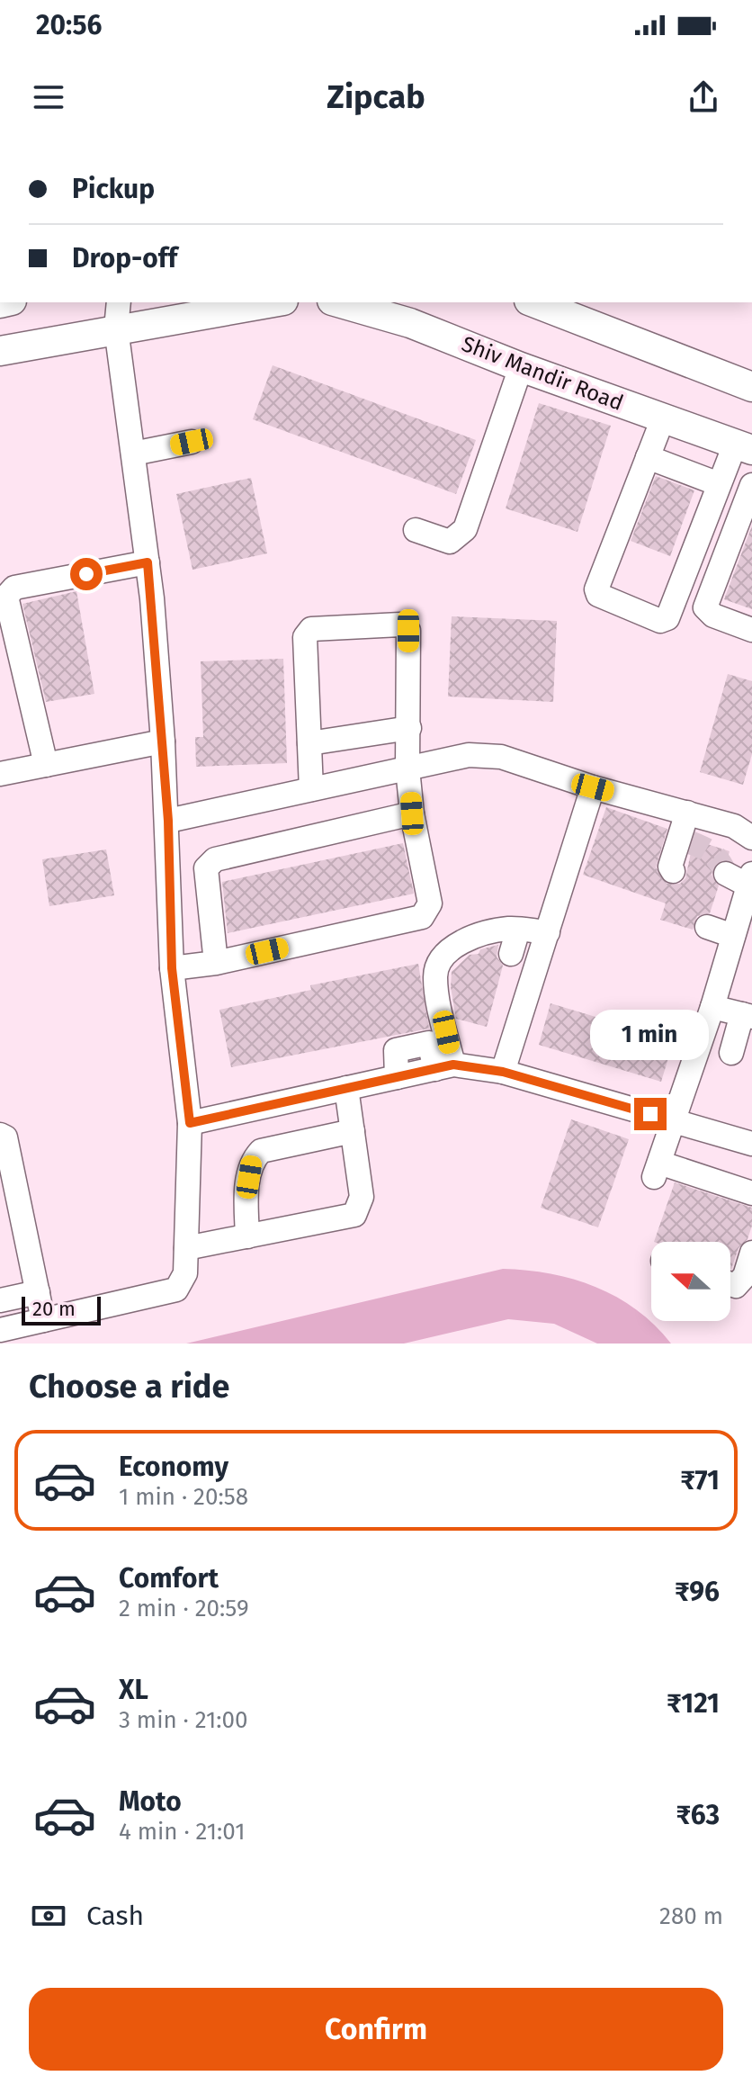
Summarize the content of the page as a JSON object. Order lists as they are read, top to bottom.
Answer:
{
  "streets": {
    "street": ["Shiv Mandir Road"]
  },
  "scale_bar": "20 m",
  "north": "left",
  "page": {
    "status": "20:56",
    "header": "Zipcab",
    "banner": ["Pickup", "Drop-off"],
    "bubble": "1 min",
    "scale": "20 m",
    "heading": "Choose a ride",
    "list": [
      {
        "name": "Economy",
        "note": "1 min · 20:58",
        "value": "₹71"
      },
      {
        "name": "Comfort",
        "note": "2 min · 20:59",
        "value": "₹96"
      },
      {
        "name": "XL",
        "note": "3 min · 21:00",
        "value": "₹121"
      },
      {
        "name": "Moto",
        "note": "4 min · 21:01",
        "value": "₹63"
      }
    ],
    "pay": ["Cash", "280 m"],
    "buttons": "Confirm"
  }
}
